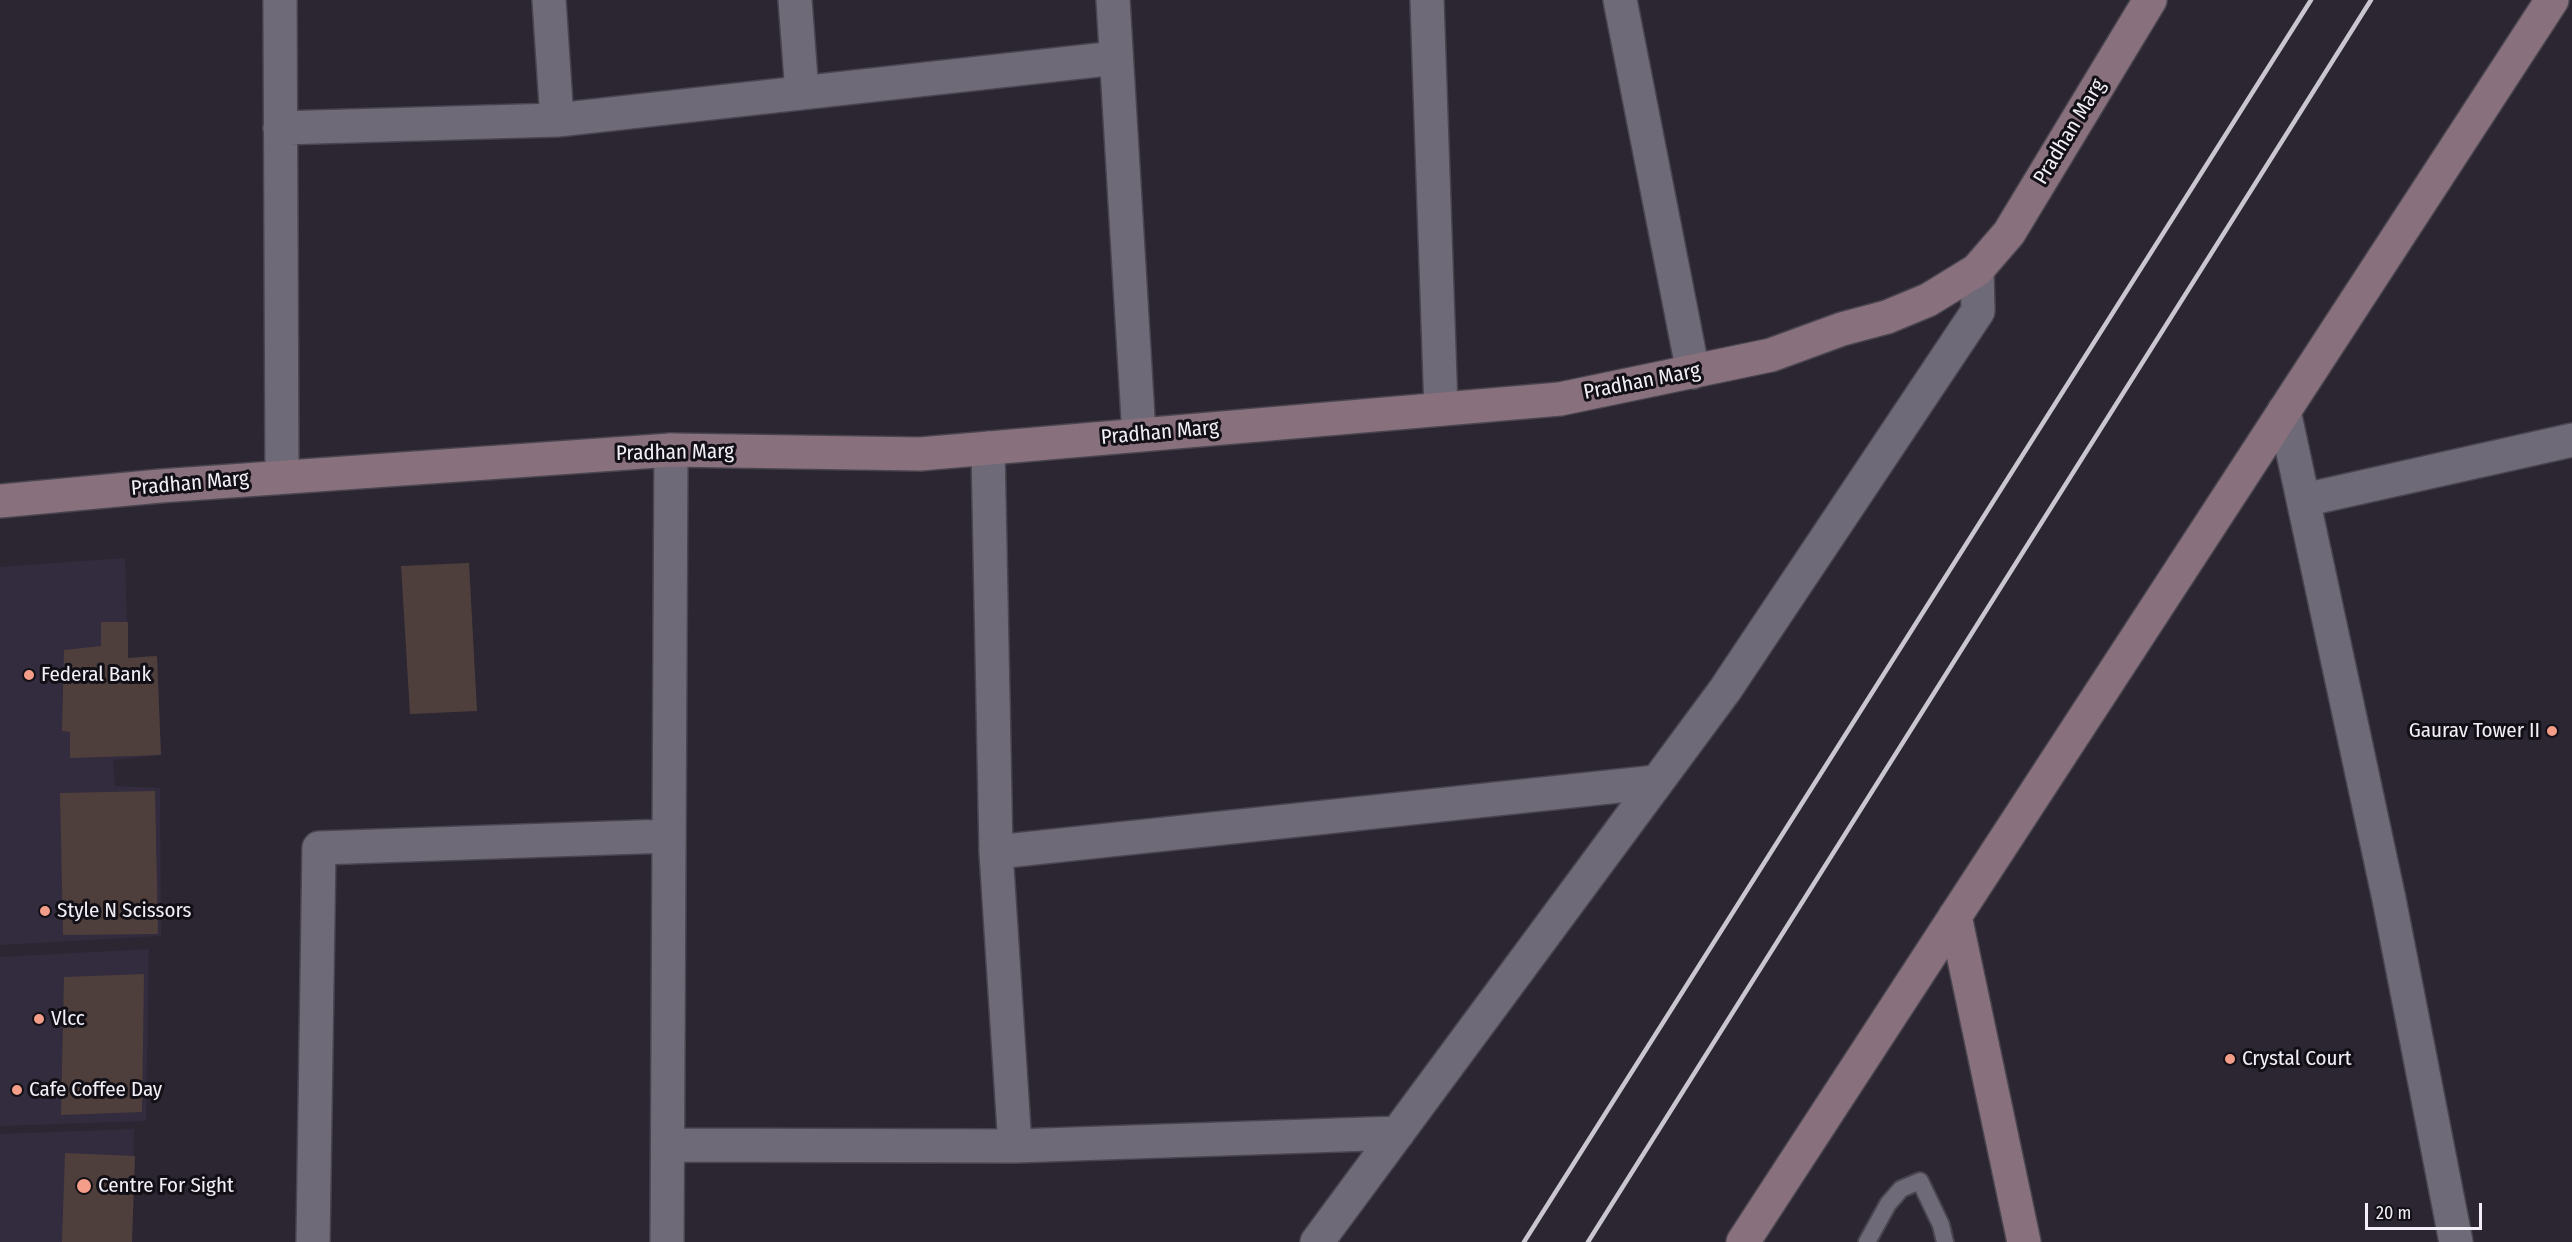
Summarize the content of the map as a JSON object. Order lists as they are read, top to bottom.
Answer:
{
  "streets": {
    "street": ["Pradhan Marg"]
  },
  "places": [
    "Federal Bank",
    "Gaurav Tower II",
    "Style N Scissors",
    "Vlcc",
    "Crystal Court",
    "Cafe Coffee Day",
    "Centre For Sight"
  ],
  "scale_bar": "20 m"
}
